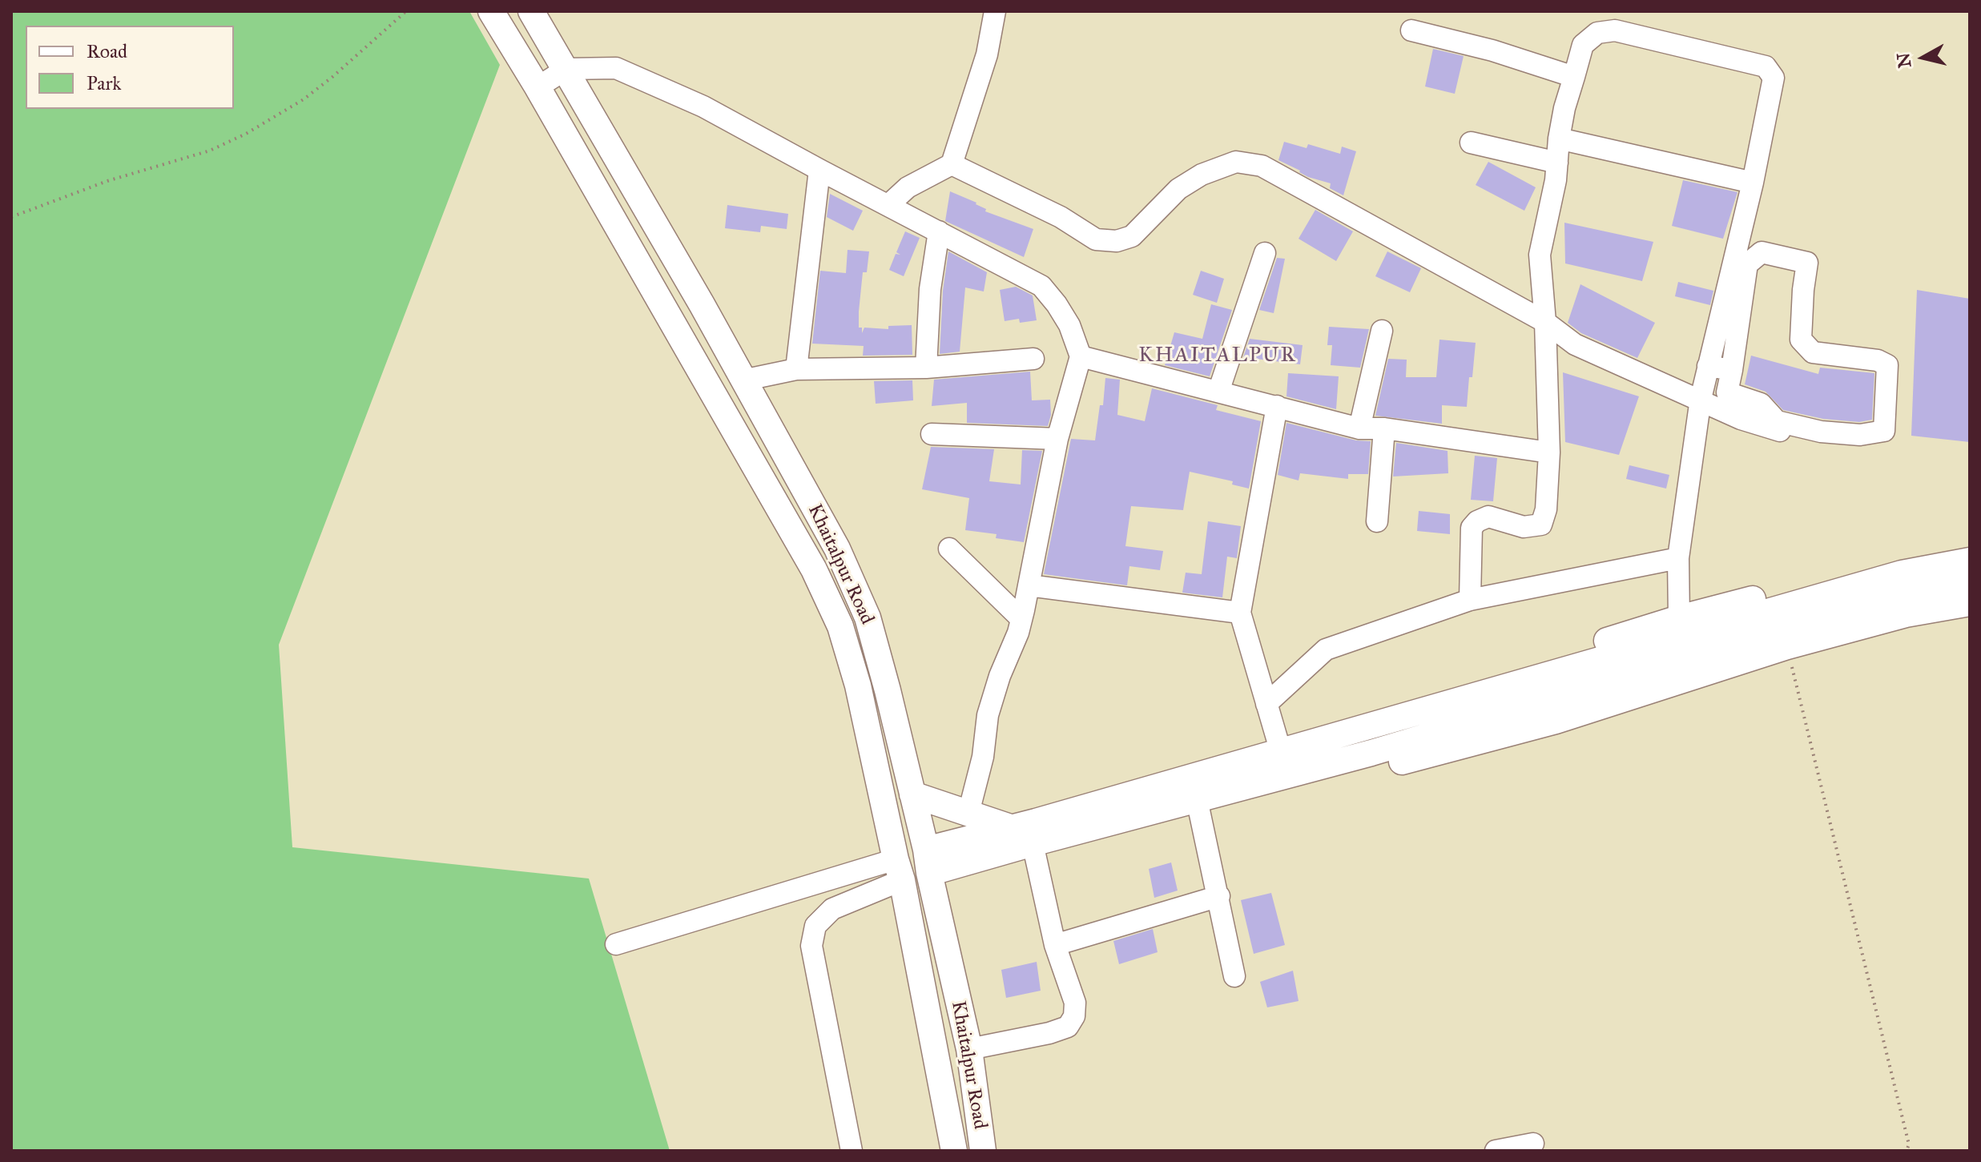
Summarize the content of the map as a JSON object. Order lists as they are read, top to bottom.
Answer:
{
  "streets": {
    "street": ["Khaitalpur Road"]
  },
  "districts": ["KHAITALPUR"],
  "legend": ["Road", "Park"],
  "north": "left"
}
